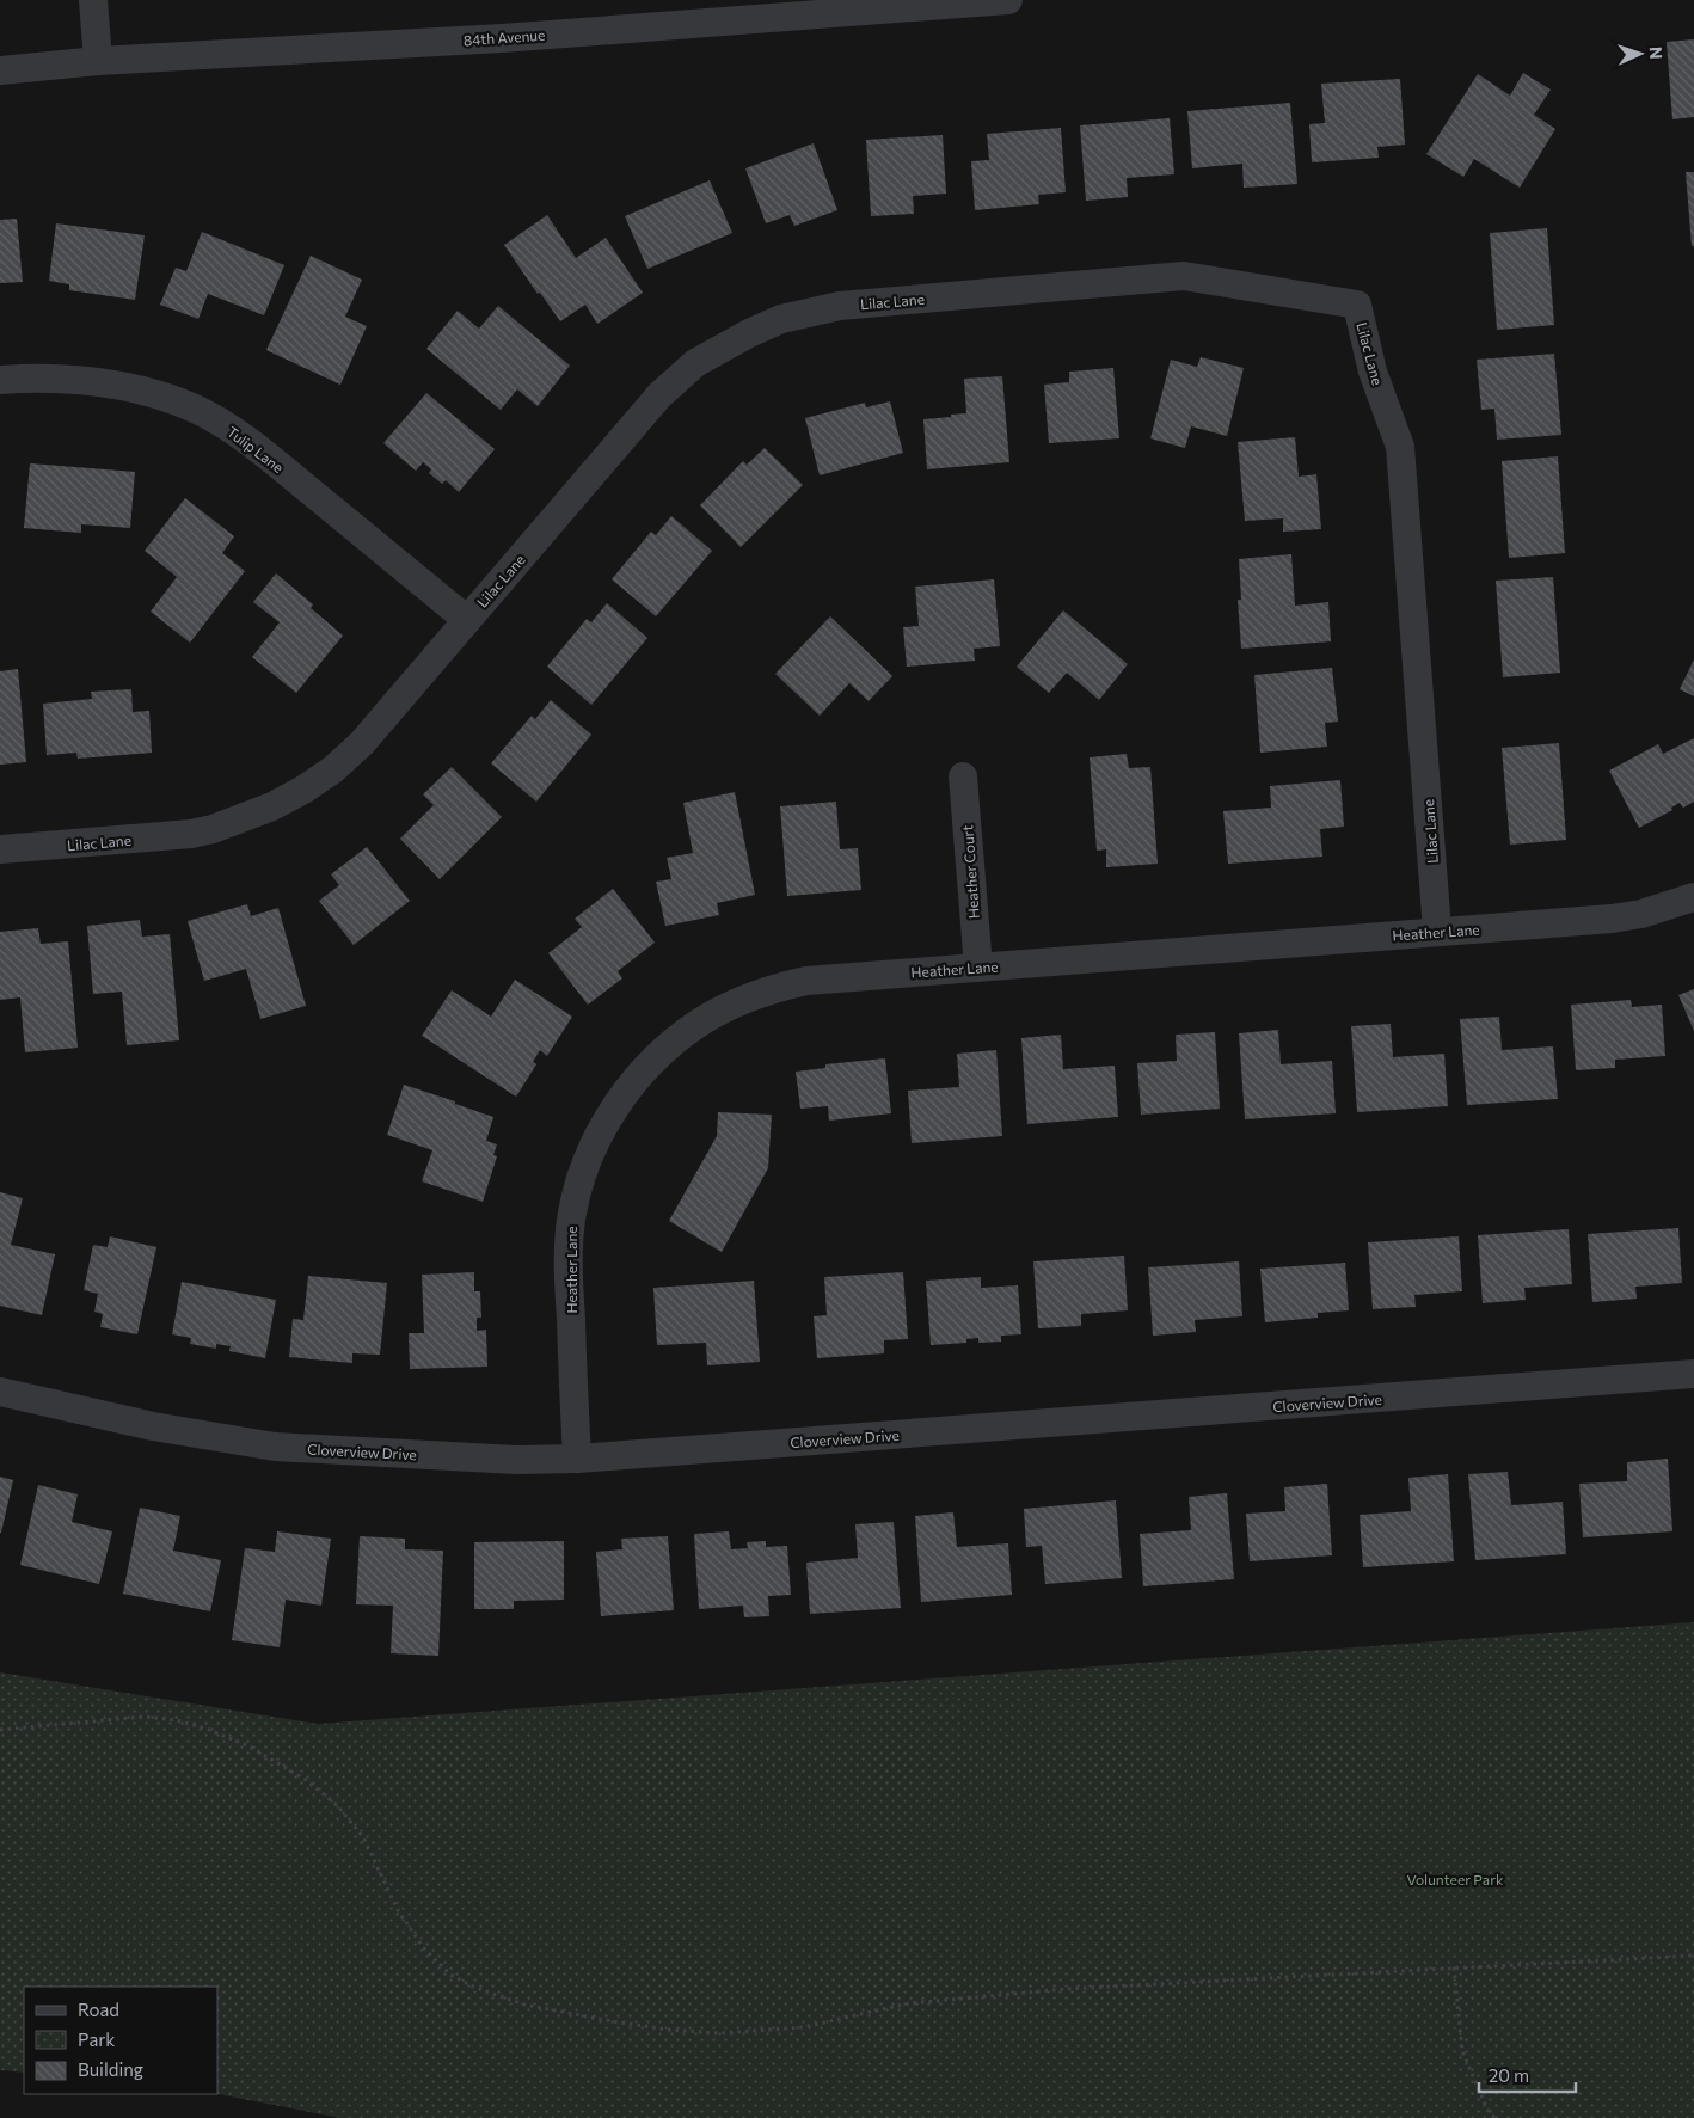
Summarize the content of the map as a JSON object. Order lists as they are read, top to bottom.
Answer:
{
  "streets": {
    "street": [
      "84th Avenue",
      "Lilac Lane",
      "Tulip Lane",
      "Heather Court",
      "Heather Lane",
      "Cloverview Drive"
    ]
  },
  "crossings": [
    ["Lilac Lane", "Tulip Lane"],
    ["Lilac Lane", "Heather Lane"],
    ["Heather Court", "Heather Lane"],
    ["Heather Lane", "Cloverview Drive"]
  ],
  "parks": ["Volunteer Park"],
  "legend": ["Road", "Park", "Building"],
  "scale_bar": "20 m",
  "north": "right"
}
